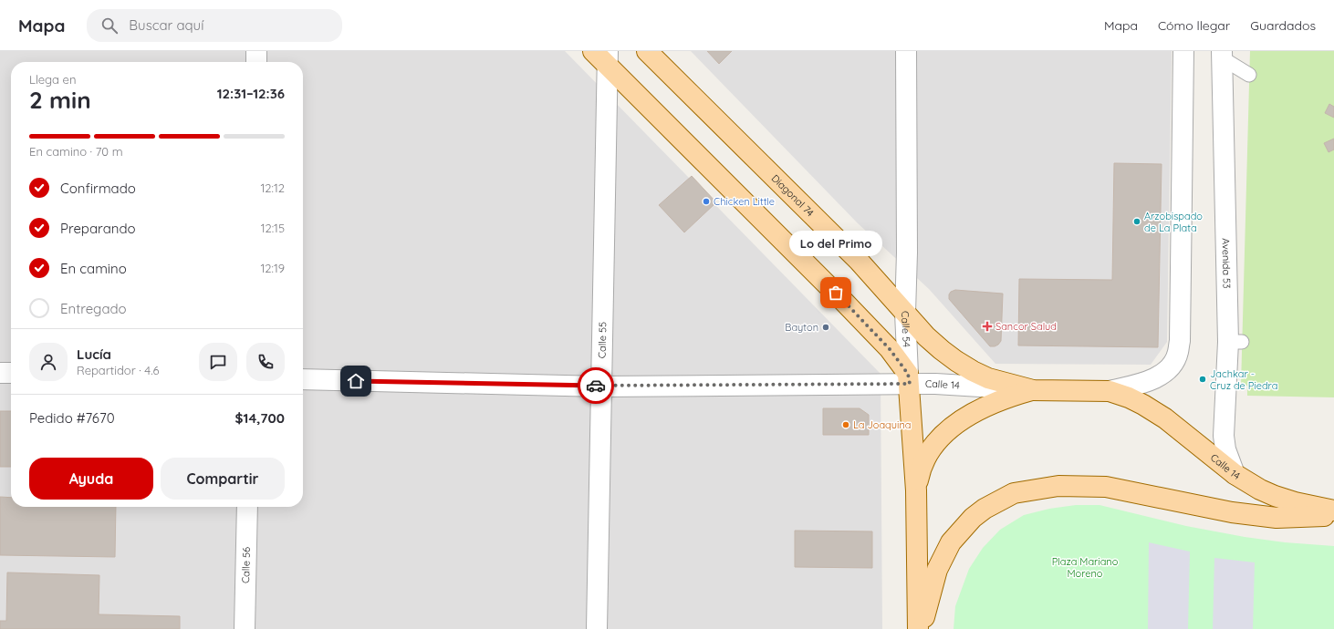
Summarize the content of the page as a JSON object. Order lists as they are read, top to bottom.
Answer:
{
  "streets": {
    "main road": ["Diagonal 74", "Calle 54", "Calle 14"],
    "street": ["Avenida 53", "Calle 55", "Calle 56"]
  },
  "crossings": [
    ["Diagonal 74", "Calle 54"],
    ["Diagonal 74", "Calle 14"],
    ["Avenida 53", "Calle 14"],
    ["Calle 54", "Calle 14"],
    ["Calle 55", "Calle 14"]
  ],
  "parks": ["Plaza Mariano Moreno"],
  "places": {
    "other": [
      "Chicken Little",
      "Arzobispado de La Plata",
      "Lo del Primo",
      "Bayton",
      "Jachkar - Cruz de Piedra",
      "La Joaquina"
    ],
    "health": ["Sancor Salud"]
  },
  "page": {
    "header": "Mapa",
    "search": "Buscar aquí",
    "nav": ["Mapa", "Cómo llegar", "Guardados"],
    "heading": ["2 min", "Llega en", "12:31–12:36"],
    "panel": [
      "Lucía",
      "Repartidor · 4.6",
      "Pedido #7670",
      "$14,700"
    ],
    "bar": "En camino · 70 m",
    "list": [
      ["Confirmado", "12:12"],
      ["Preparando", "12:15"],
      ["En camino", "12:19"],
      "Entregado"
    ],
    "bubble": "Lo del Primo",
    "buttons": ["Ayuda", "Compartir"]
  }
}
